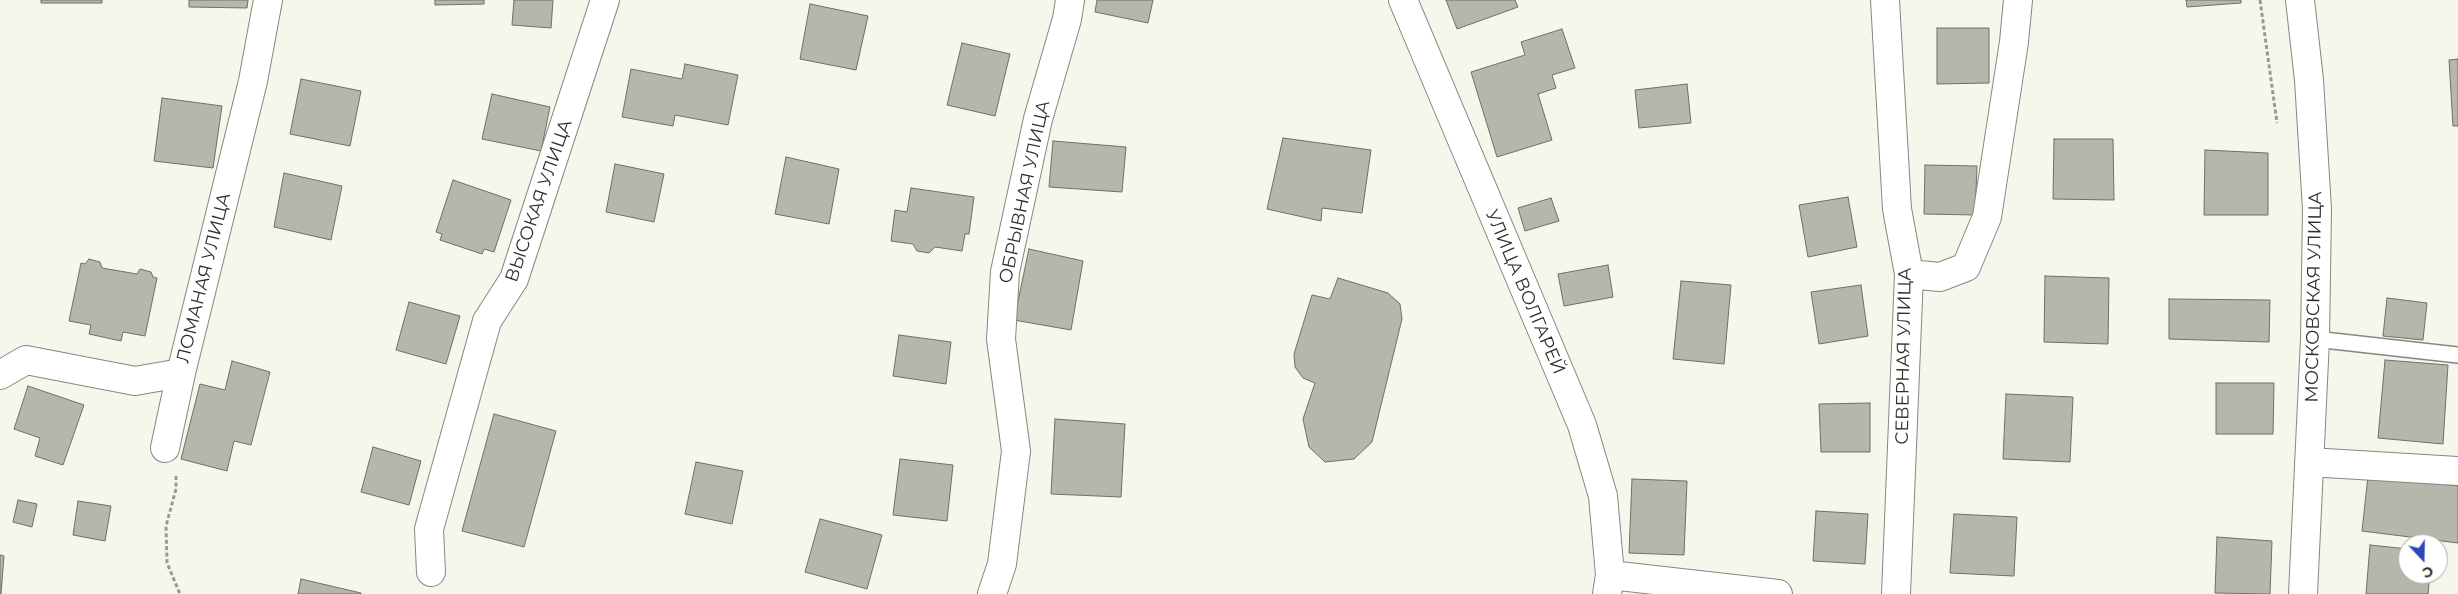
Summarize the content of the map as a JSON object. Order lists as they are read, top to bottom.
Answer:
{
  "streets": {
    "street": [
      "ОБРЫВНАЯ УЛИЦА",
      "ВЫСОКАЯ УЛИЦА",
      "ЛОМАНАЯ УЛИЦА",
      "УЛИЦА ВОЛГАРЕЙ",
      "МОСКОВСКАЯ УЛИЦА",
      "СЕВЕРНАЯ УЛИЦА"
    ]
  },
  "north": "bottom"
}
